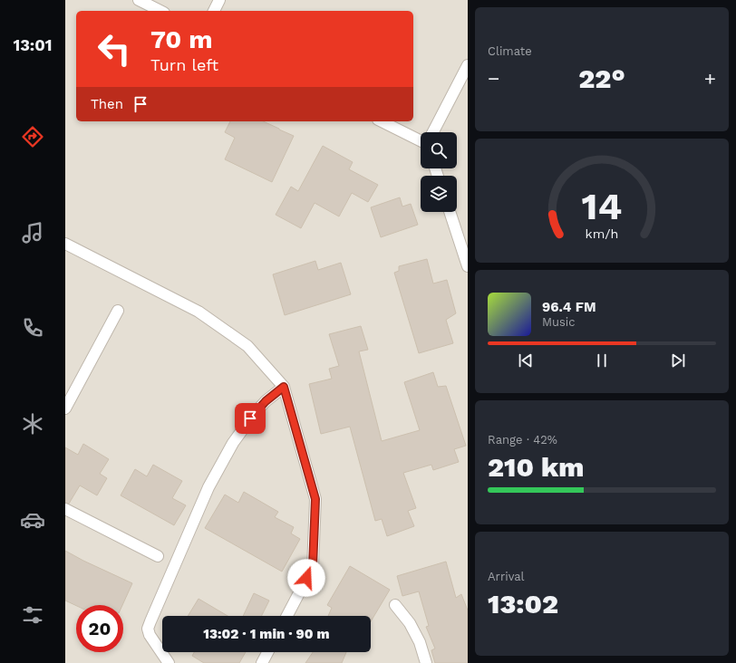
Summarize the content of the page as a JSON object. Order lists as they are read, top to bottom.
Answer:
{
  "page": {
    "tabs": "13:01",
    "tile": [
      "Climate",
      ["Range · 42%", "210 km"],
      ["Arrival", "13:02"]
    ],
    "turn": ["70 m", "Turn left"],
    "heat": ["−", "22°", "+"],
    "then": "Then",
    "song": ["96.4 FM", "Music"],
    "limit": "20",
    "trip": "13:02 · 1 min · 90 m",
    "gauge": ["14", "km/h"]
  }
}
